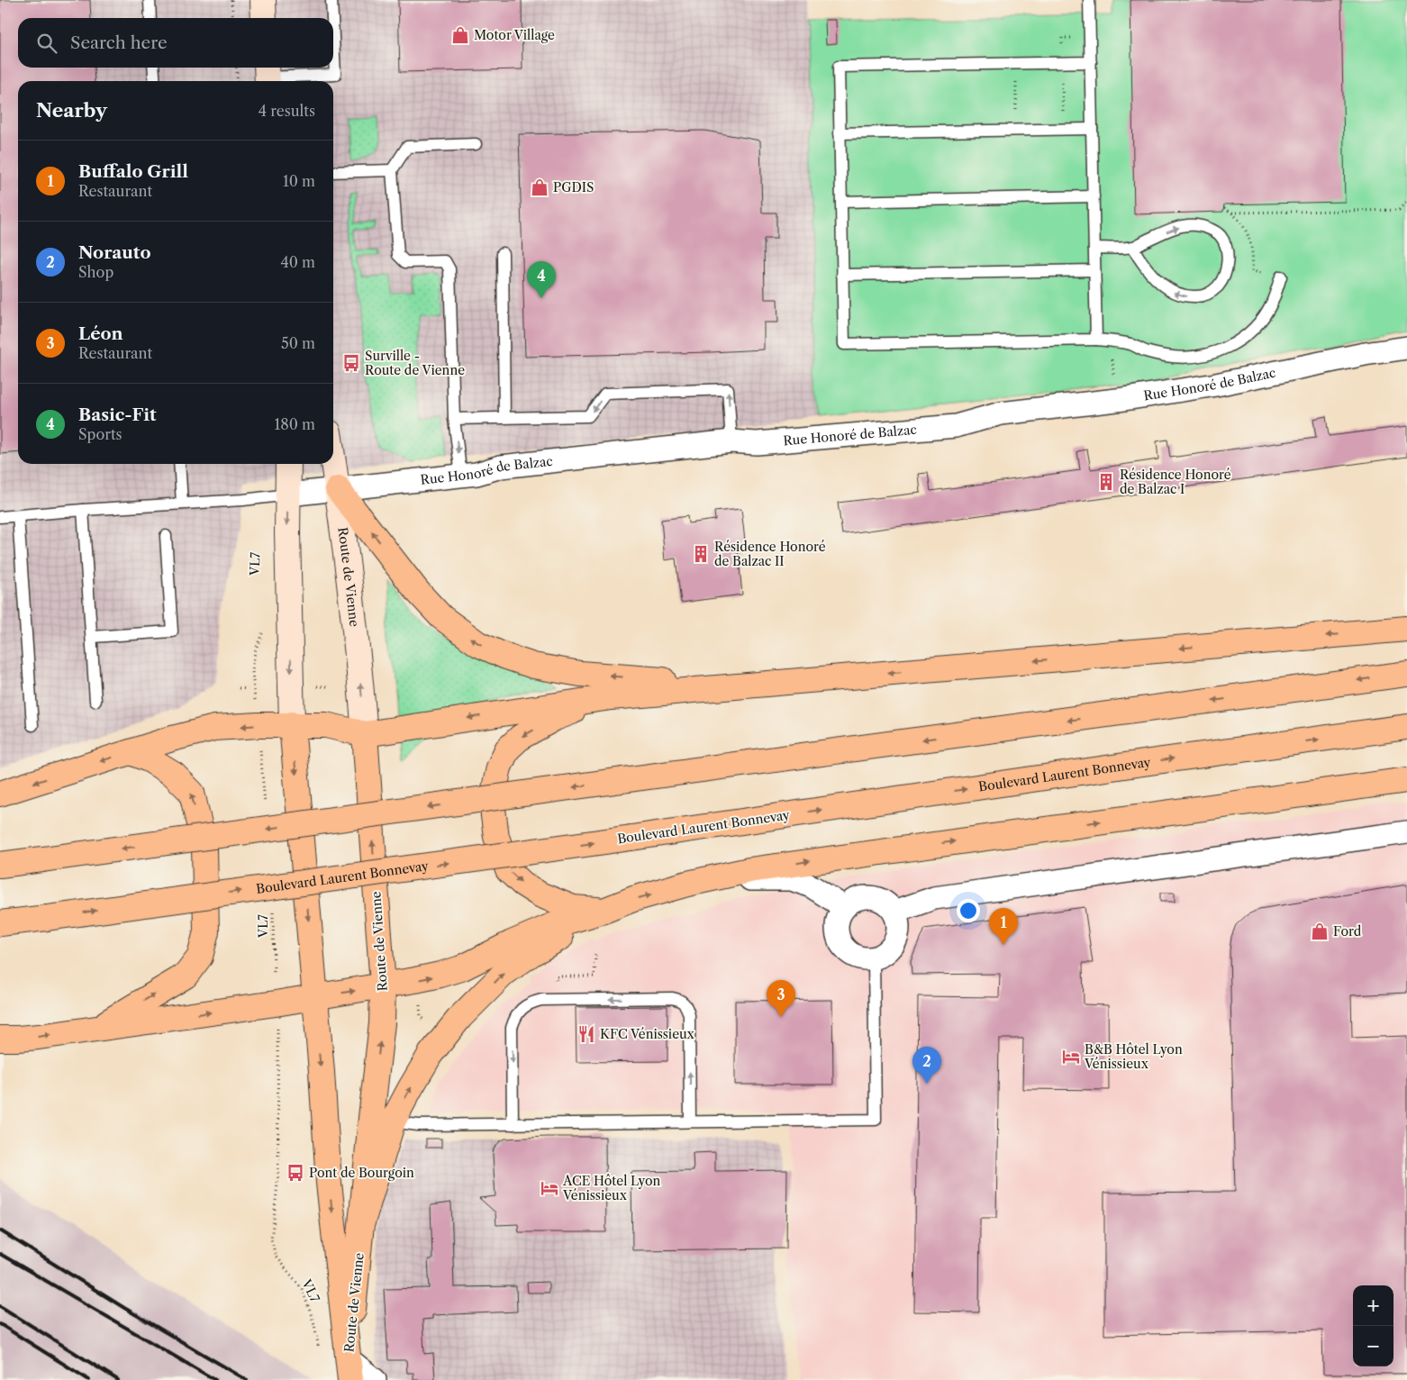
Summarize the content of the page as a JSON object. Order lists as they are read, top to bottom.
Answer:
{
  "streets": {
    "main road": ["Route de Vienne", "Boulevard Laurent Bonnevay"],
    "street": ["Rue Honoré de Balzac"],
    "path": ["VL7"]
  },
  "crossings": [
    ["Rue Honoré de Balzac", "Route de Vienne"]
  ],
  "places": {
    "shop": ["Motor Village", "PGDIS", "Ford"],
    "bus stop": ["Surville - Route de Vienne", "Pont de Bourgoin"],
    "building": ["Résidence Honoré de Balzac I", "Résidence Honoré de Balzac II"],
    "restaurant": ["KFC Vénissieux"],
    "hotel": ["B&B Hôtel Lyon Vénissieux", "ACE Hôtel Lyon Vénissieux"]
  },
  "page": {
    "search": "Search here",
    "heading": ["Nearby", "4 results"],
    "list": [
      {
        "mark": "1",
        "name": "Buffalo Grill",
        "note": "Restaurant",
        "value": "10 m"
      },
      {
        "mark": "2",
        "name": "Norauto",
        "note": "Shop",
        "value": "40 m"
      },
      {
        "mark": "3",
        "name": "Léon",
        "note": "Restaurant",
        "value": "50 m"
      },
      {
        "mark": "4",
        "name": "Basic-Fit",
        "note": "Sports",
        "value": "180 m"
      }
    ],
    "pins": [
      "4",
      "1",
      "3",
      "2"
    ],
    "map_buttons": ["+", "−"]
  }
}
